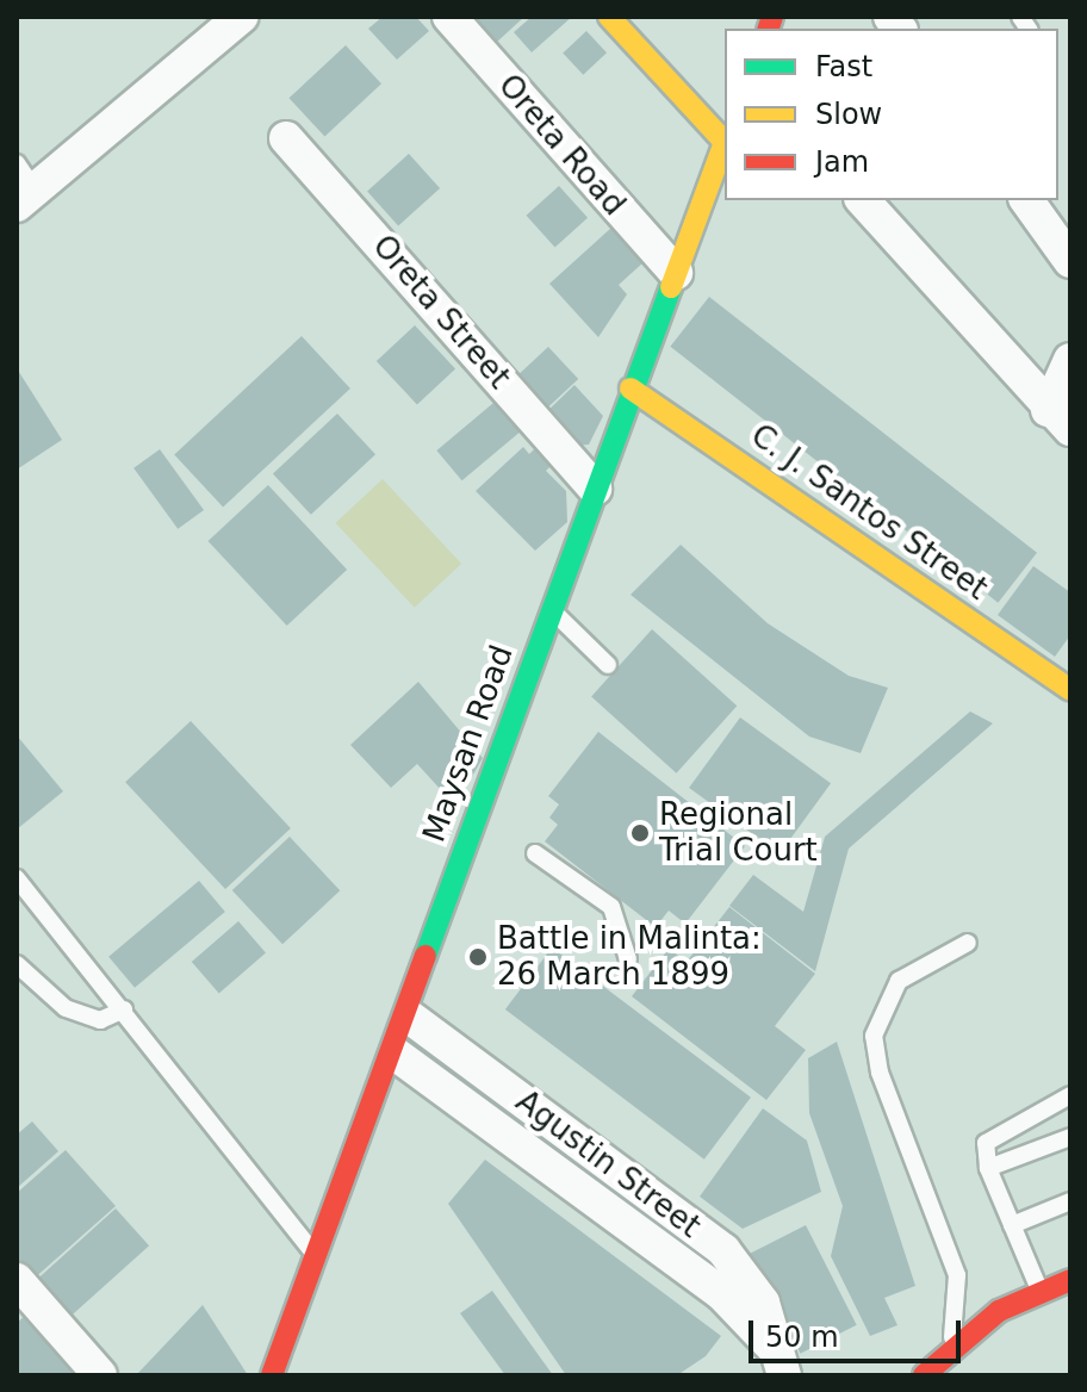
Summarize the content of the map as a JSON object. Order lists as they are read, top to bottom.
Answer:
{
  "streets": {
    "main road": ["C. J. Santos Street", "Maysan Road"],
    "street": ["Oreta Road", "Oreta Street", "Agustin Street"]
  },
  "crossings": [
    ["Oreta Road", "Maysan Road"],
    ["Oreta Street", "Maysan Road"],
    ["C. J. Santos Street", "Maysan Road"],
    ["Maysan Road", "Agustin Street"]
  ],
  "places": ["Regional Trial Court", "Battle in Malinta: 26 March 1899"],
  "legend": ["Fast", "Slow", "Jam"],
  "scale_bar": "50 m"
}
